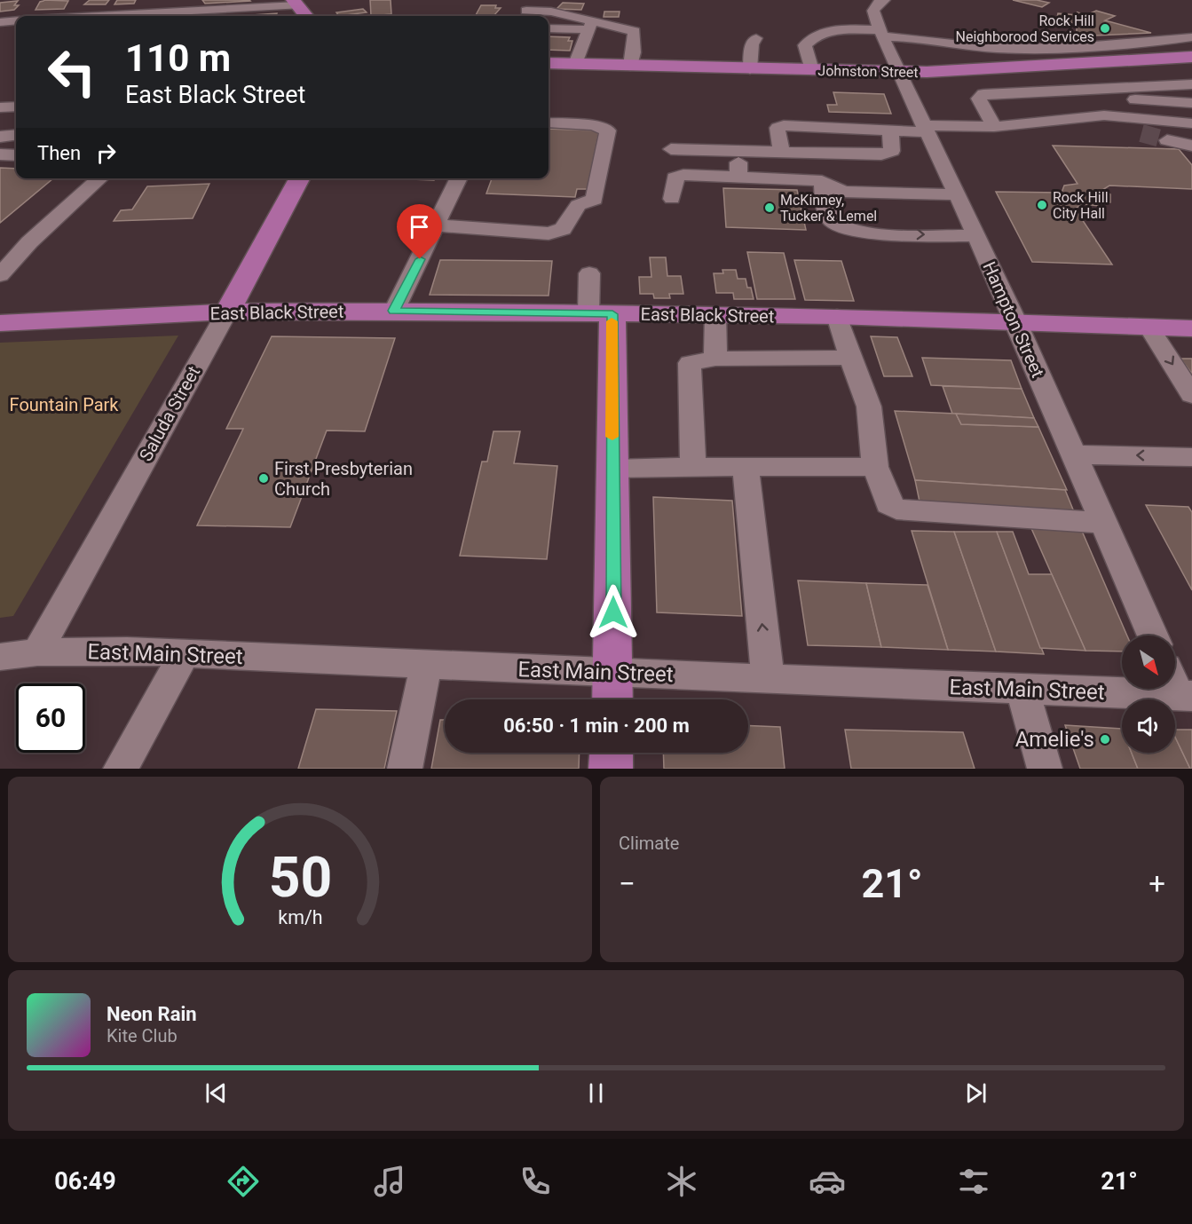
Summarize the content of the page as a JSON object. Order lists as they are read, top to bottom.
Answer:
{
  "streets": {
    "main road": ["Johnston Street", "East Black Street", "Saluda Street"],
    "street": ["Hampton Street", "East Main Street"]
  },
  "crossings": [
    ["Johnston Street", "Hampton Street"],
    ["East Black Street", "Hampton Street"],
    ["East Black Street", "Saluda Street"],
    ["Saluda Street", "East Main Street"]
  ],
  "parks": ["Fountain Park"],
  "places": [
    "Rock Hill Neighborood Services",
    "Rock Hill City Hall",
    "McKinney, Tucker & Lemel",
    "First Presbyterian Church",
    "Amelie's"
  ],
  "north": "bottom right",
  "page": {
    "turn": ["110 m", "East Black Street"],
    "then": "Then",
    "limit": "60",
    "trip": "06:50 · 1 min · 200 m",
    "tile": "Climate",
    "heat": ["−", "21°", "+"],
    "song": ["Neon Rain", "Kite Club"],
    "tabs": ["06:49", "21°"],
    "gauge": ["50", "km/h"]
  }
}
